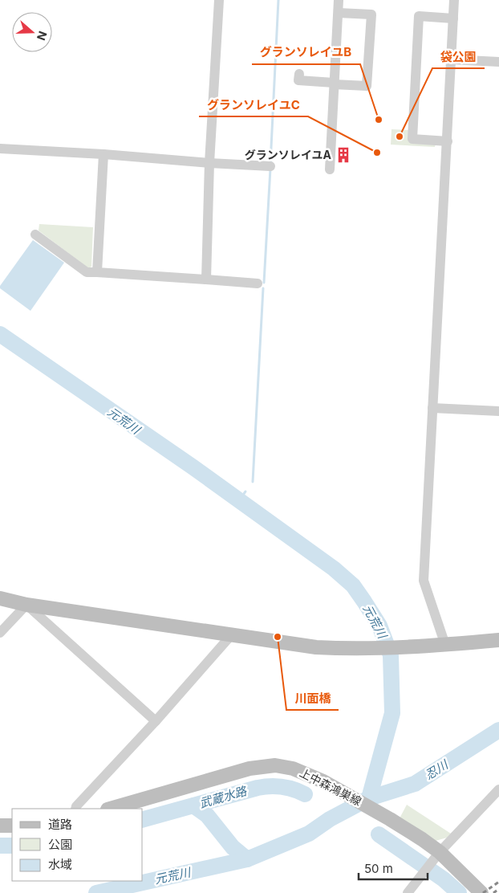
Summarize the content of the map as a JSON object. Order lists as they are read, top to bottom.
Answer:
{
  "streets": {
    "street": ["上中森鴻巣線"]
  },
  "water": ["元荒川", "忍川", "武蔵水路"],
  "places": {
    "other": [
      "グランソレイユB",
      "袋公園",
      "グランソレイユC",
      "川面橋"
    ],
    "building": ["グランソレイユA"]
  },
  "legend": ["道路", "公園", "水域"],
  "scale_bar": "50 m",
  "north": "right"
}
